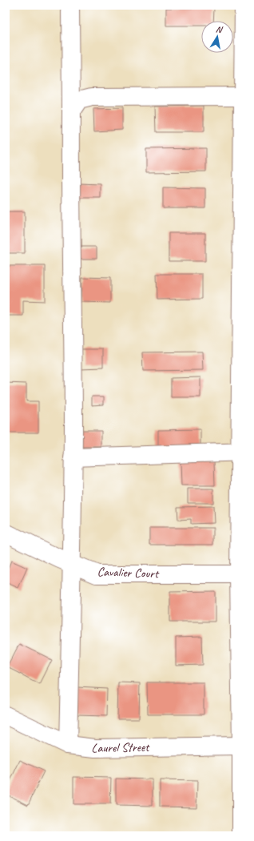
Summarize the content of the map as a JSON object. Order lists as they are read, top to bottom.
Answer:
{
  "streets": {
    "street": ["Cavalier Court", "Laurel Street"]
  },
  "north": "top"
}
